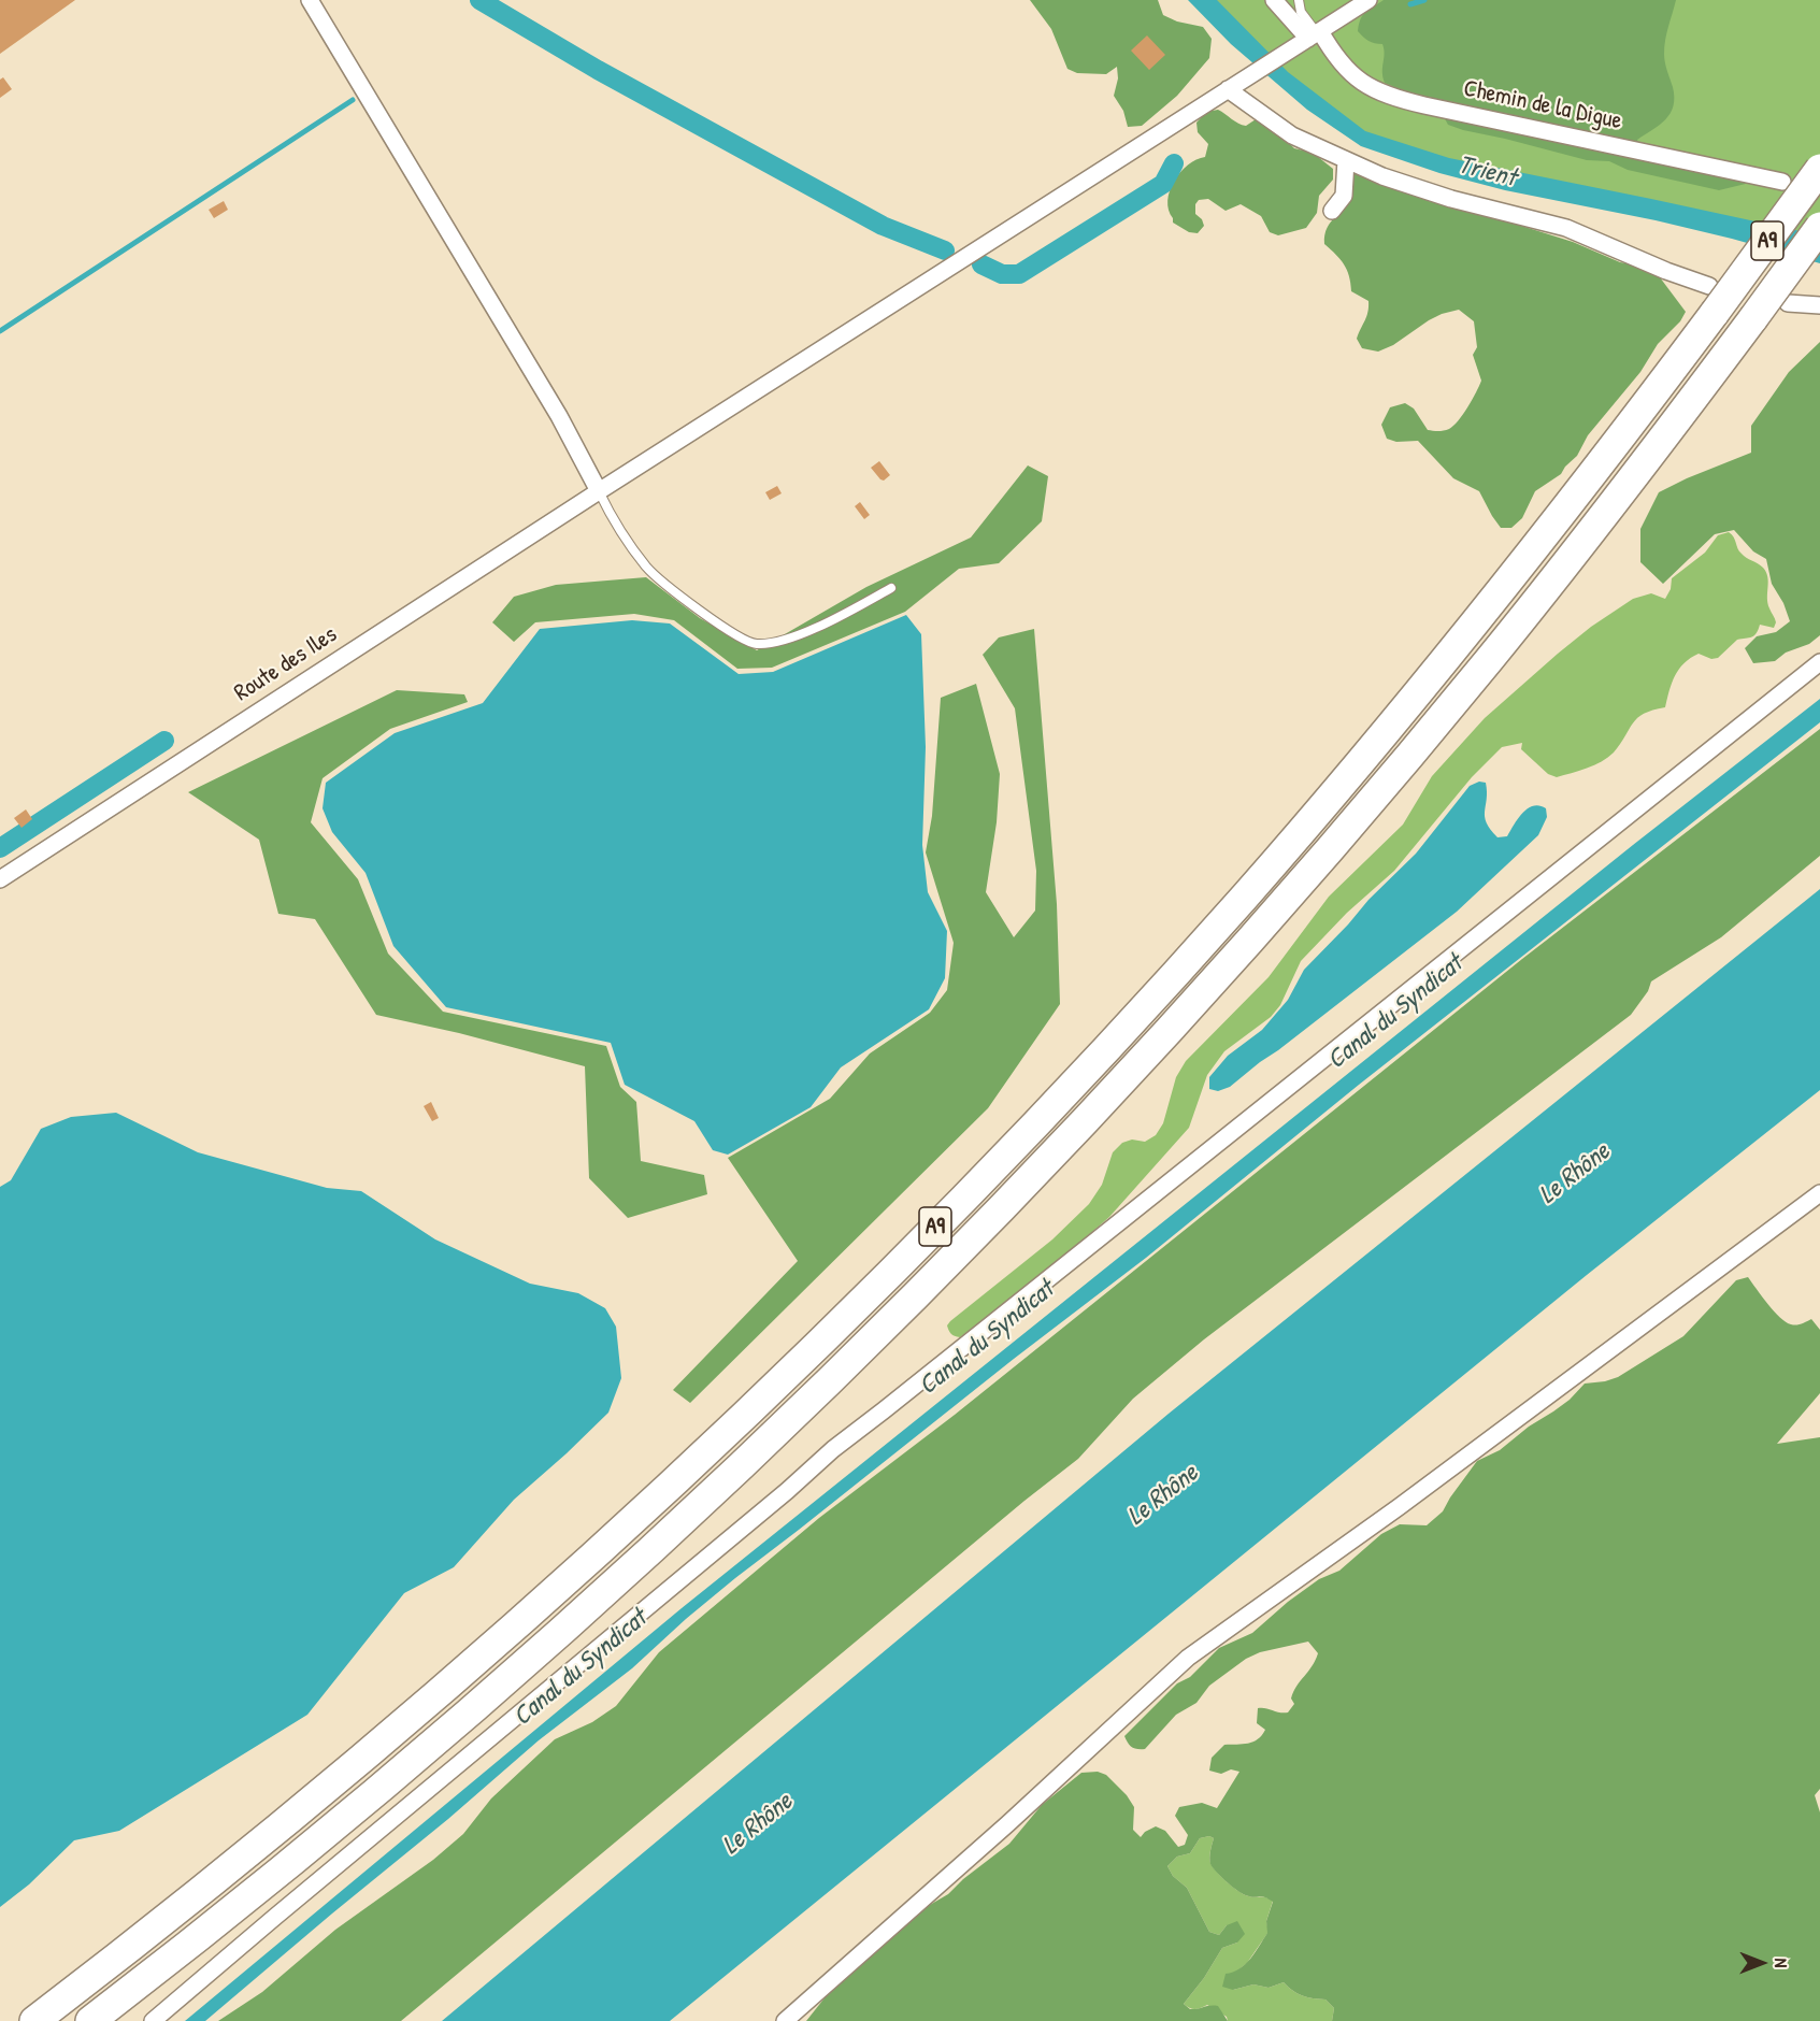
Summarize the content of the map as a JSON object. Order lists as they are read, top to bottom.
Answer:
{
  "streets": {
    "highway": ["A9"],
    "street": ["Chemin de la Digue", "Route des Iles"]
  },
  "crossings": [
    ["Chemin de la Digue", "Route des Iles"]
  ],
  "water": ["Trient", "Canal du Syndicat", "Le Rhône"],
  "north": "right"
}
